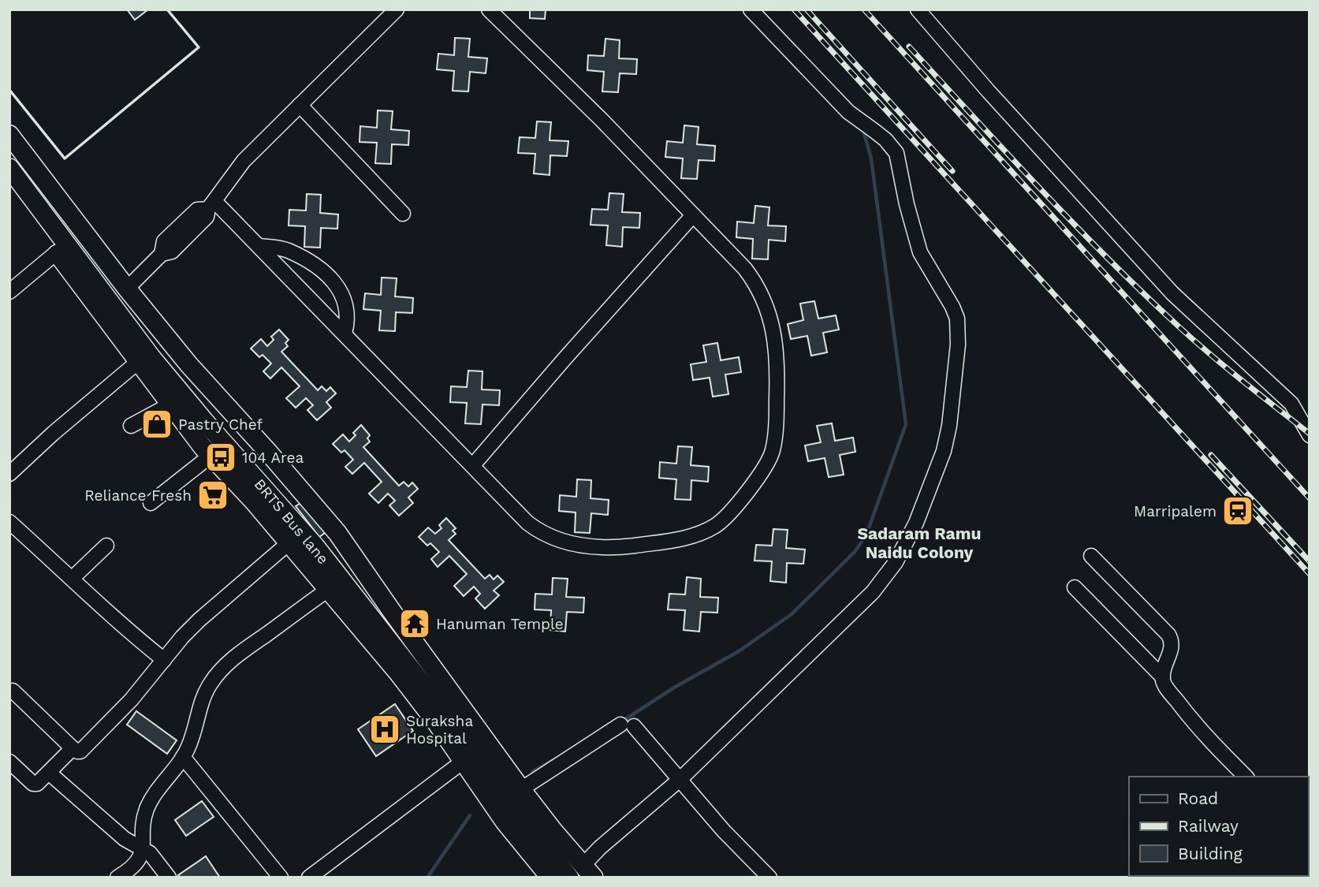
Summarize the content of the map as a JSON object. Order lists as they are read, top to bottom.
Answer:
{
  "streets": {
    "main road": ["BRTS Bus lane"]
  },
  "districts": ["Sadaram Ramu Naidu Colony"],
  "places": {
    "shop": ["Pastry Chef"],
    "bus stop": ["104 Area"],
    "supermarket": ["Reliance Fresh"],
    "station": ["Marripalem"],
    "temple": ["Hanuman Temple"],
    "hospital": ["Suraksha Hospital"]
  },
  "legend": ["Road", "Railway", "Building"]
}
